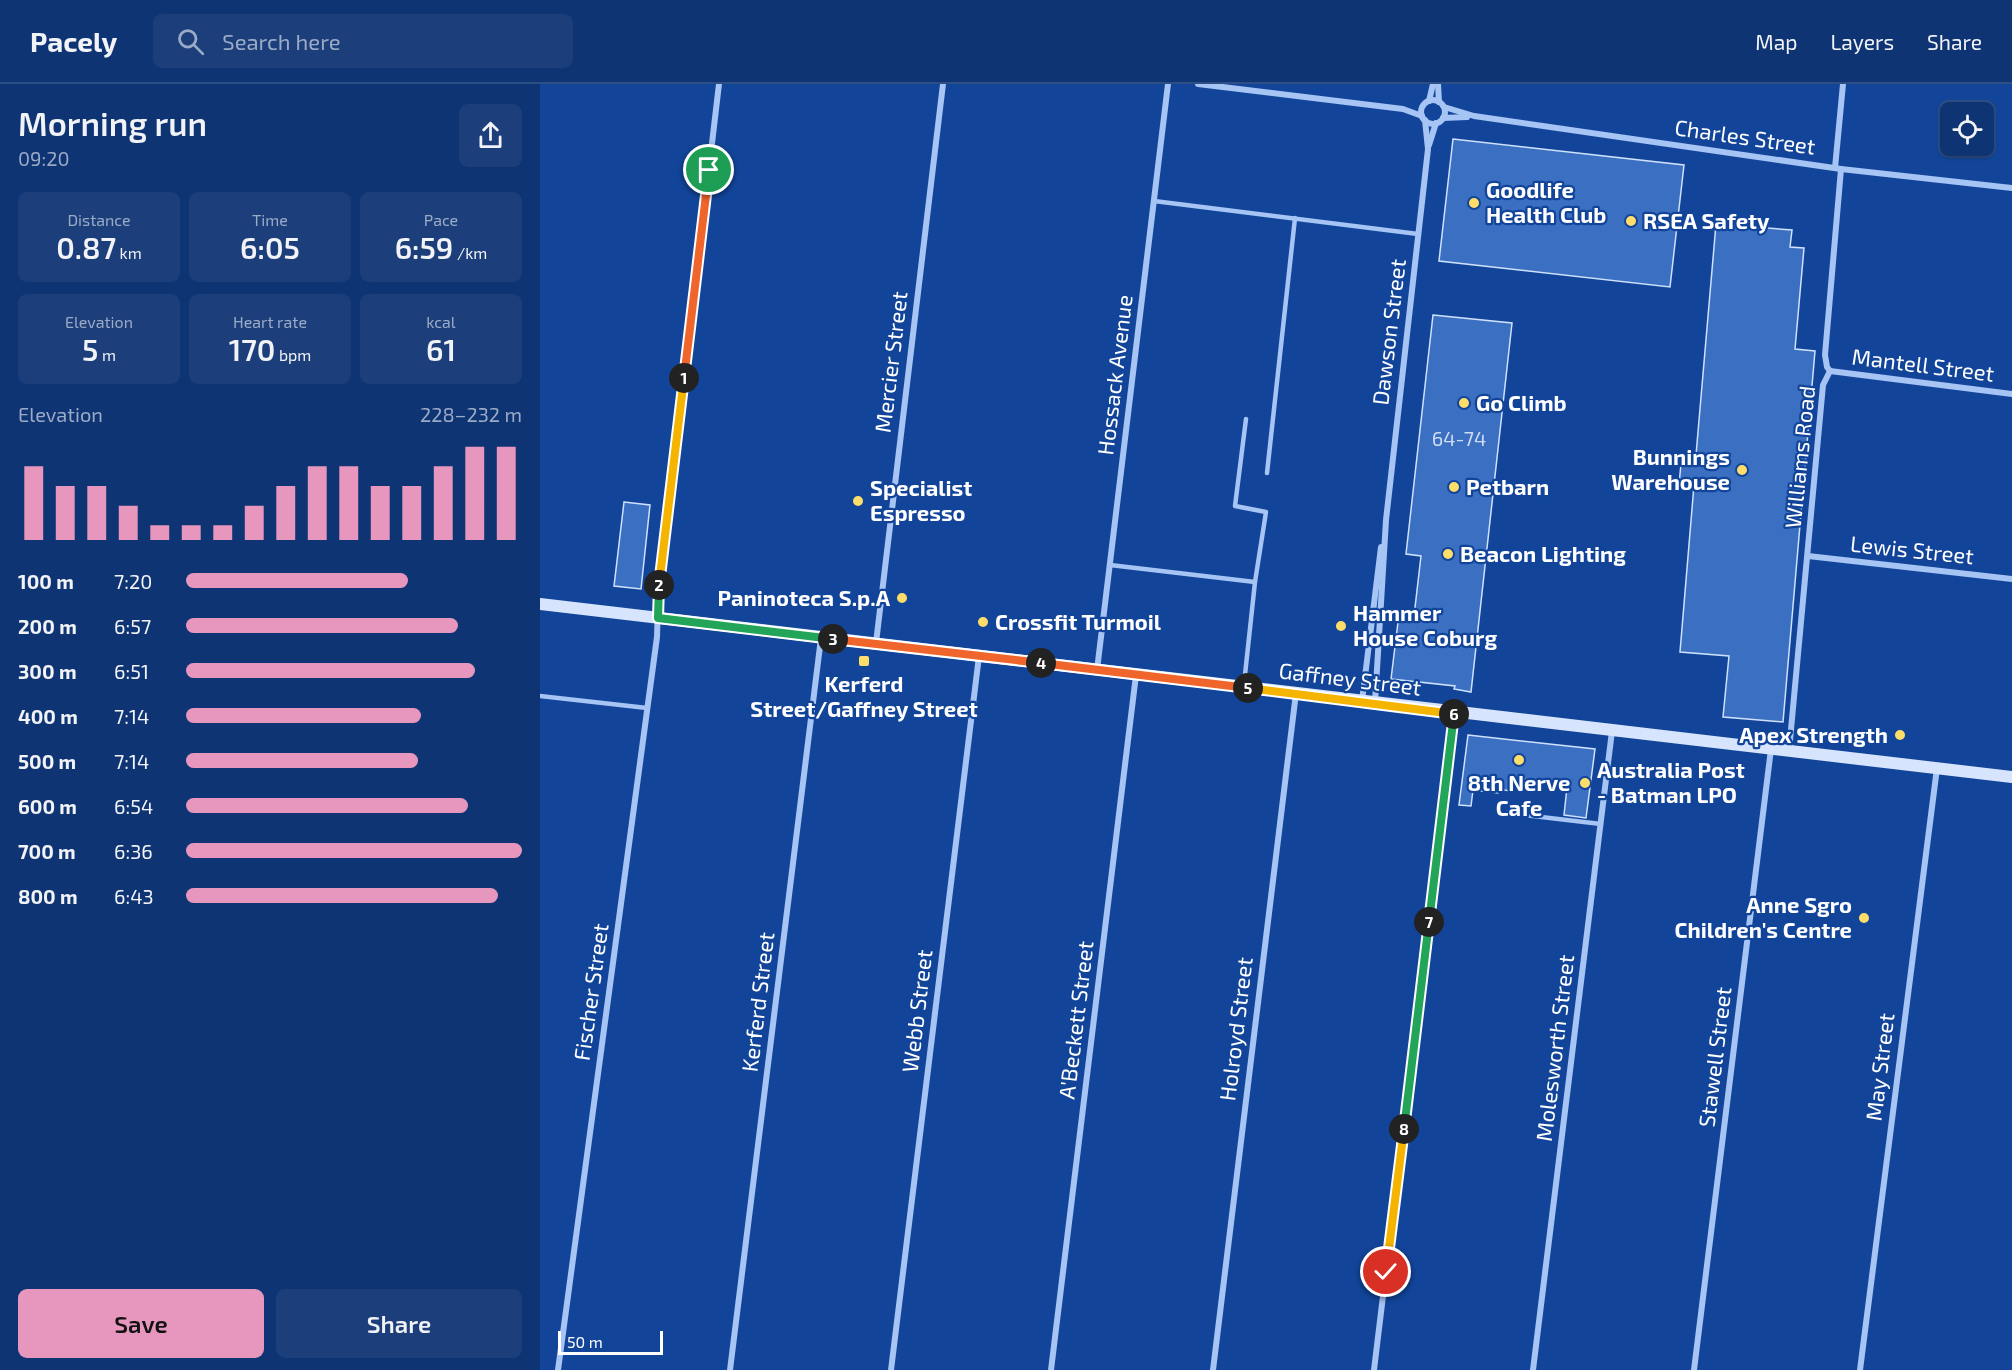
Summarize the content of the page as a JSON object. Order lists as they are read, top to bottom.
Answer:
{
  "streets": {
    "main road": ["Gaffney Street"],
    "street": [
      "Charles Street",
      "Dawson Street",
      "Mercier Street",
      "Mantell Street",
      "Hossack Avenue",
      "Williams Road",
      "Lewis Street",
      "Fischer Street",
      "Kerferd Street",
      "Webb Street",
      "A'Beckett Street",
      "Holroyd Street",
      "Molesworth Street",
      "Stawell Street",
      "May Street"
    ]
  },
  "crossings": [
    ["Charles Street", "Dawson Street"],
    ["Charles Street", "Williams Road"],
    ["Dawson Street", "Gaffney Street"],
    ["Mercier Street", "Gaffney Street"],
    ["Mantell Street", "Williams Road"],
    ["Hossack Avenue", "Gaffney Street"],
    ["Williams Road", "Lewis Street"],
    ["Williams Road", "Gaffney Street"],
    ["Gaffney Street", "Fischer Street"],
    ["Gaffney Street", "Kerferd Street"],
    ["Gaffney Street", "Webb Street"],
    ["Gaffney Street", "A'Beckett Street"],
    ["Gaffney Street", "Holroyd Street"],
    ["Gaffney Street", "Molesworth Street"],
    ["Gaffney Street", "Stawell Street"],
    ["Gaffney Street", "May Street"]
  ],
  "places": {
    "other": [
      "Goodlife Health Club",
      "RSEA Safety",
      "Go Climb",
      "Bunnings Warehouse",
      "Petbarn",
      "Specialist Espresso",
      "Beacon Lighting",
      "Paninoteca S.p.A",
      "Crossfit Turmoil",
      "Hammer House Coburg",
      "Apex Strength",
      "8th Nerve Cafe",
      "Australia Post - Batman LPO",
      "Anne Sgro Children's Centre"
    ],
    "transit": ["Kerferd Street/Gaffney Street"]
  },
  "house_numbers": ["64-74"],
  "scale_bar": "50 m",
  "page": {
    "header": "Pacely",
    "search": "Search here",
    "nav": ["Map", "Layers", "Share"],
    "heading": ["Morning run", "09:20"],
    "stats": [
      ["Distance", "0.87 km"],
      ["Time", "6:05"],
      ["Pace", "6:59 /km"],
      ["Elevation", "5 m"],
      ["Heart rate", "170 bpm"],
      ["kcal", "61"]
    ],
    "pins": [
      "1",
      "2",
      "3",
      "4",
      "5",
      "6",
      "7",
      "8"
    ],
    "chart": ["Elevation", "228–232 m"],
    "list": [
      {
        "name": "100 m",
        "note": "7:20"
      },
      {
        "name": "200 m",
        "note": "6:57"
      },
      {
        "name": "300 m",
        "note": "6:51"
      },
      {
        "name": "400 m",
        "note": "7:14"
      },
      {
        "name": "500 m",
        "note": "7:14"
      },
      {
        "name": "600 m",
        "note": "6:54"
      },
      {
        "name": "700 m",
        "note": "6:36"
      },
      {
        "name": "800 m",
        "note": "6:43"
      }
    ],
    "buttons": ["Save", "Share"],
    "scale": "50 m"
  }
}
